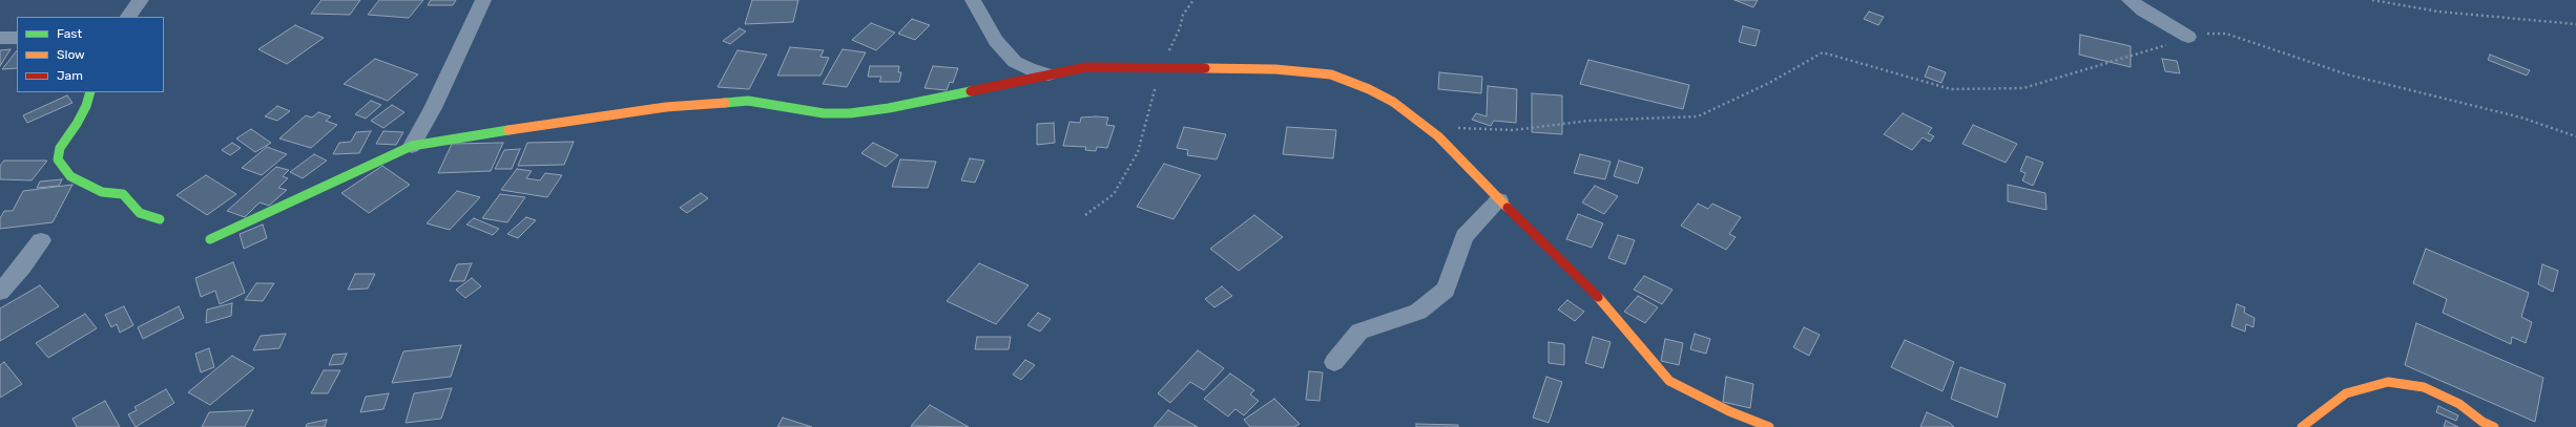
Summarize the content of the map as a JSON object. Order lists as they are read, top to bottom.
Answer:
{
  "legend": ["Fast", "Slow", "Jam"]
}
